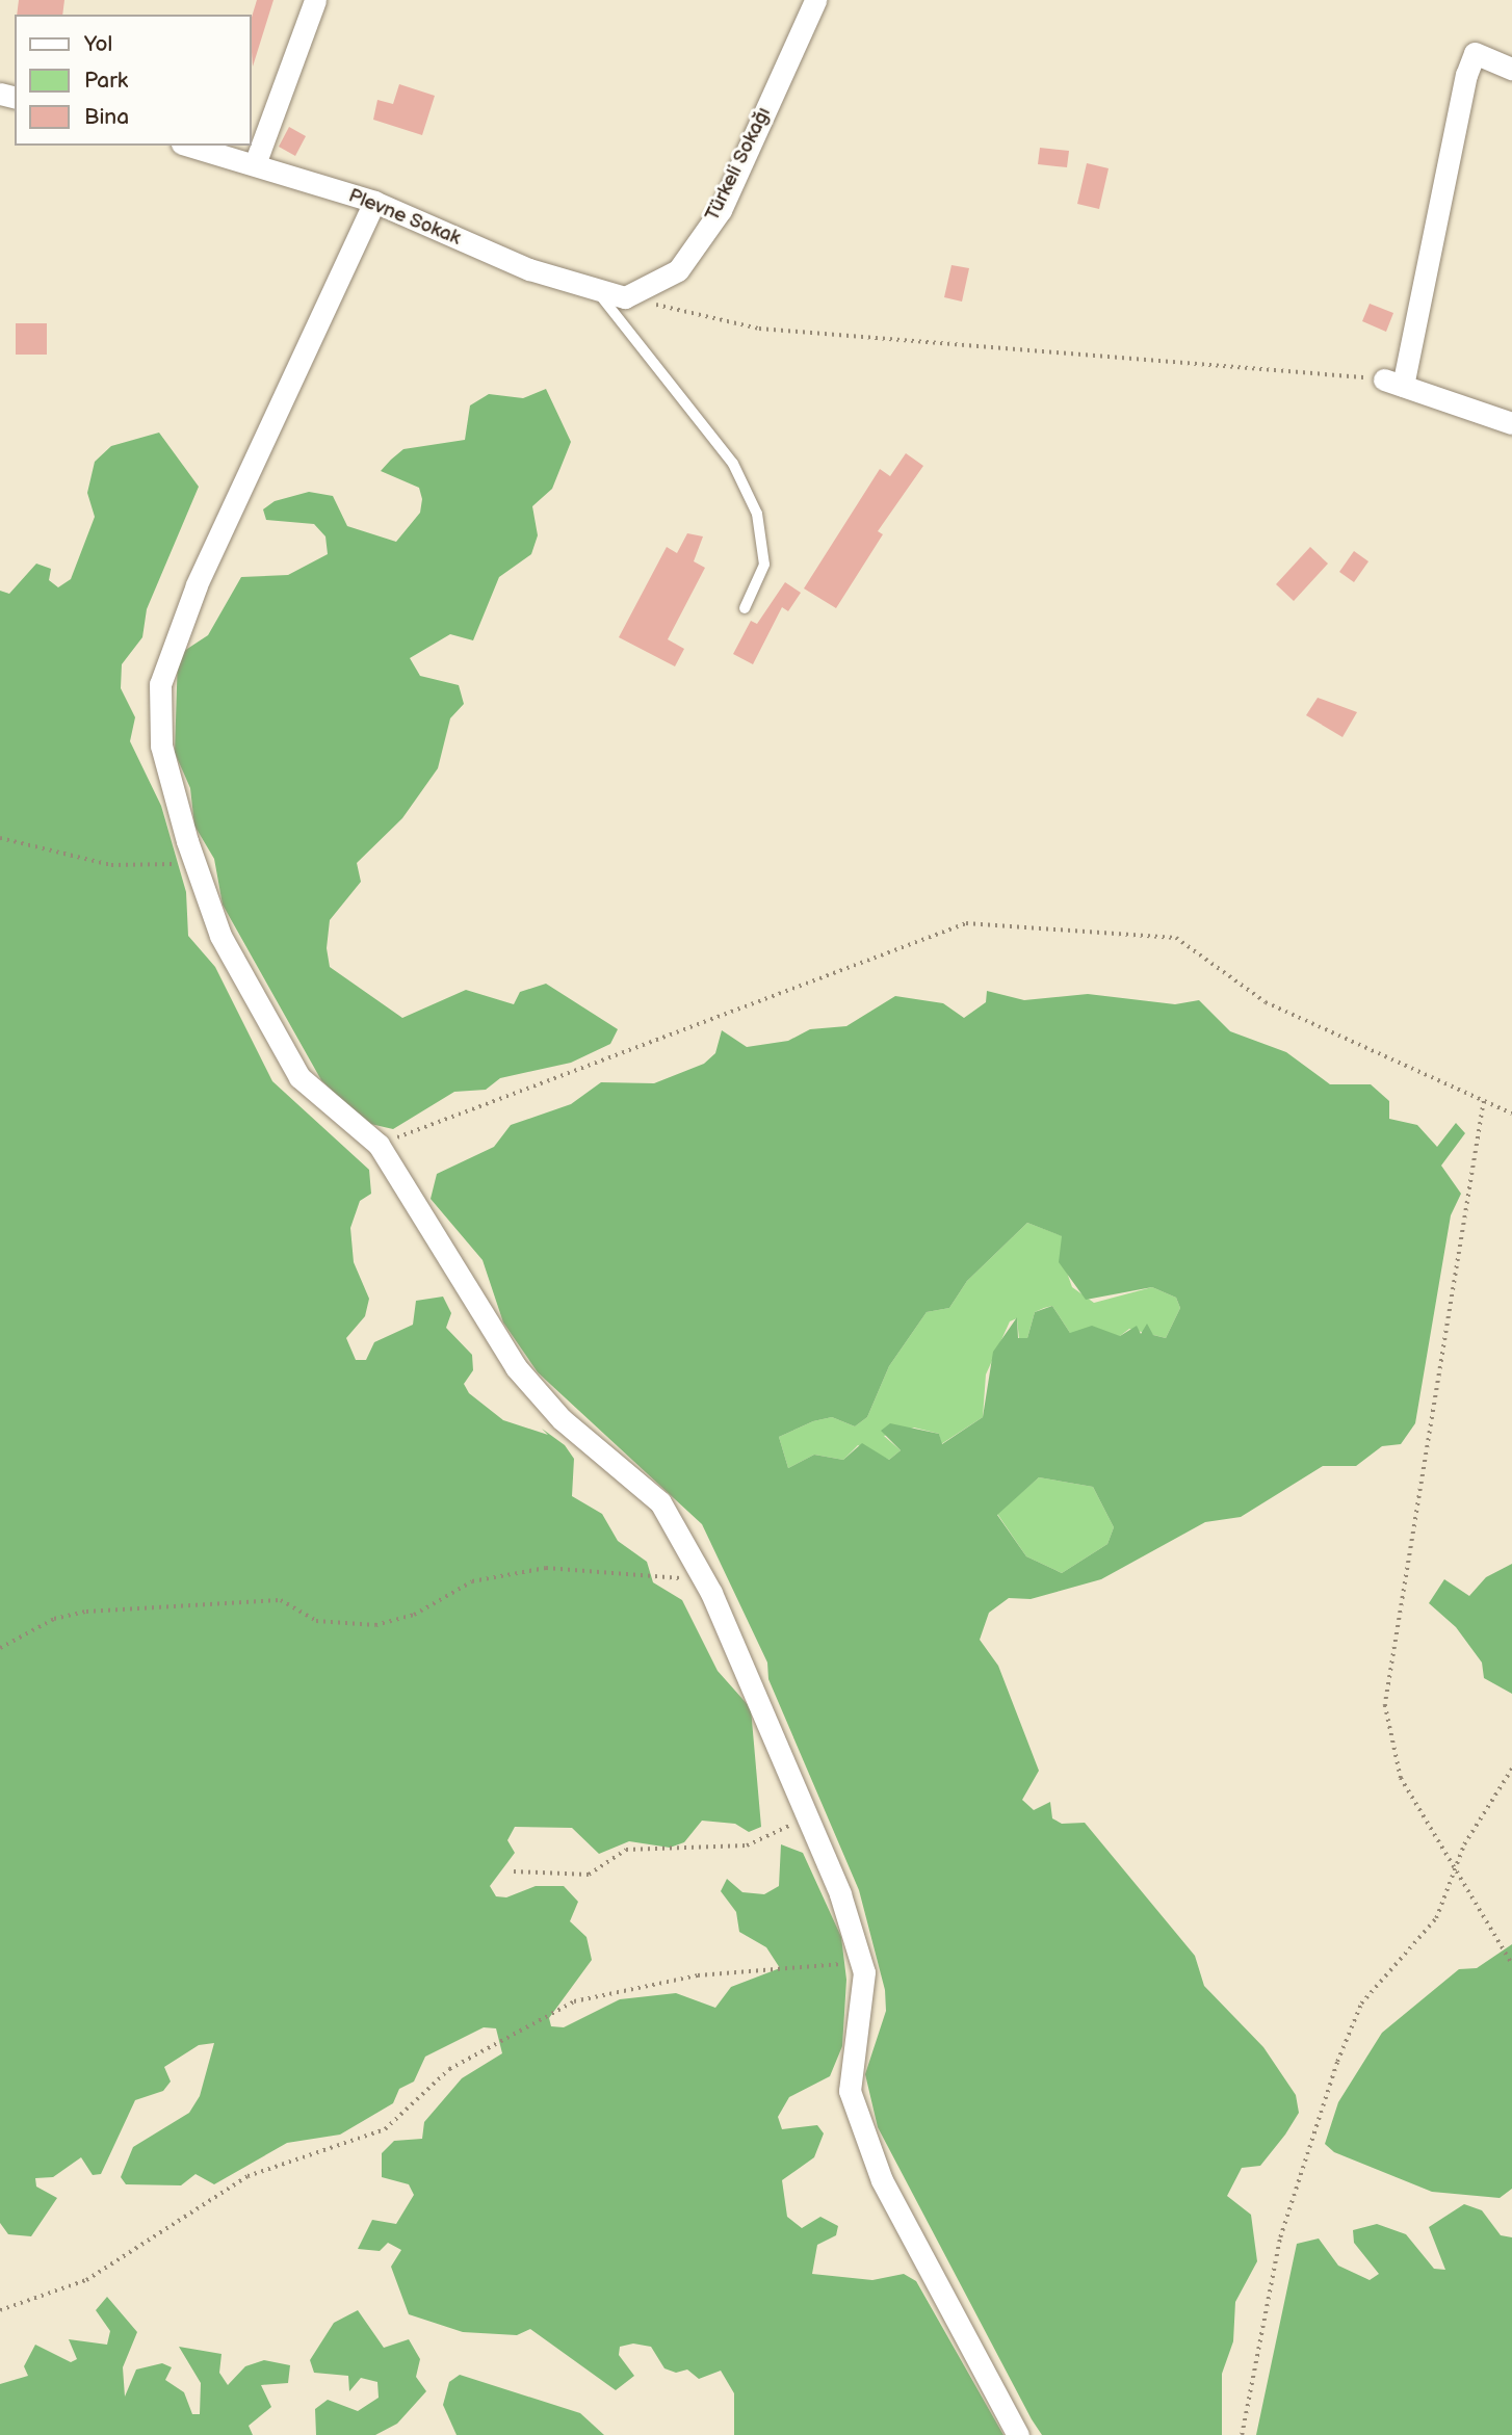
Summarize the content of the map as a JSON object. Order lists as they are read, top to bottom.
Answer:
{
  "streets": {
    "street": ["Türkeli Sokağı", "Plevne Sokak"]
  },
  "crossings": [
    ["Türkeli Sokağı", "Plevne Sokak"]
  ],
  "legend": ["Yol", "Park", "Bina"]
}
